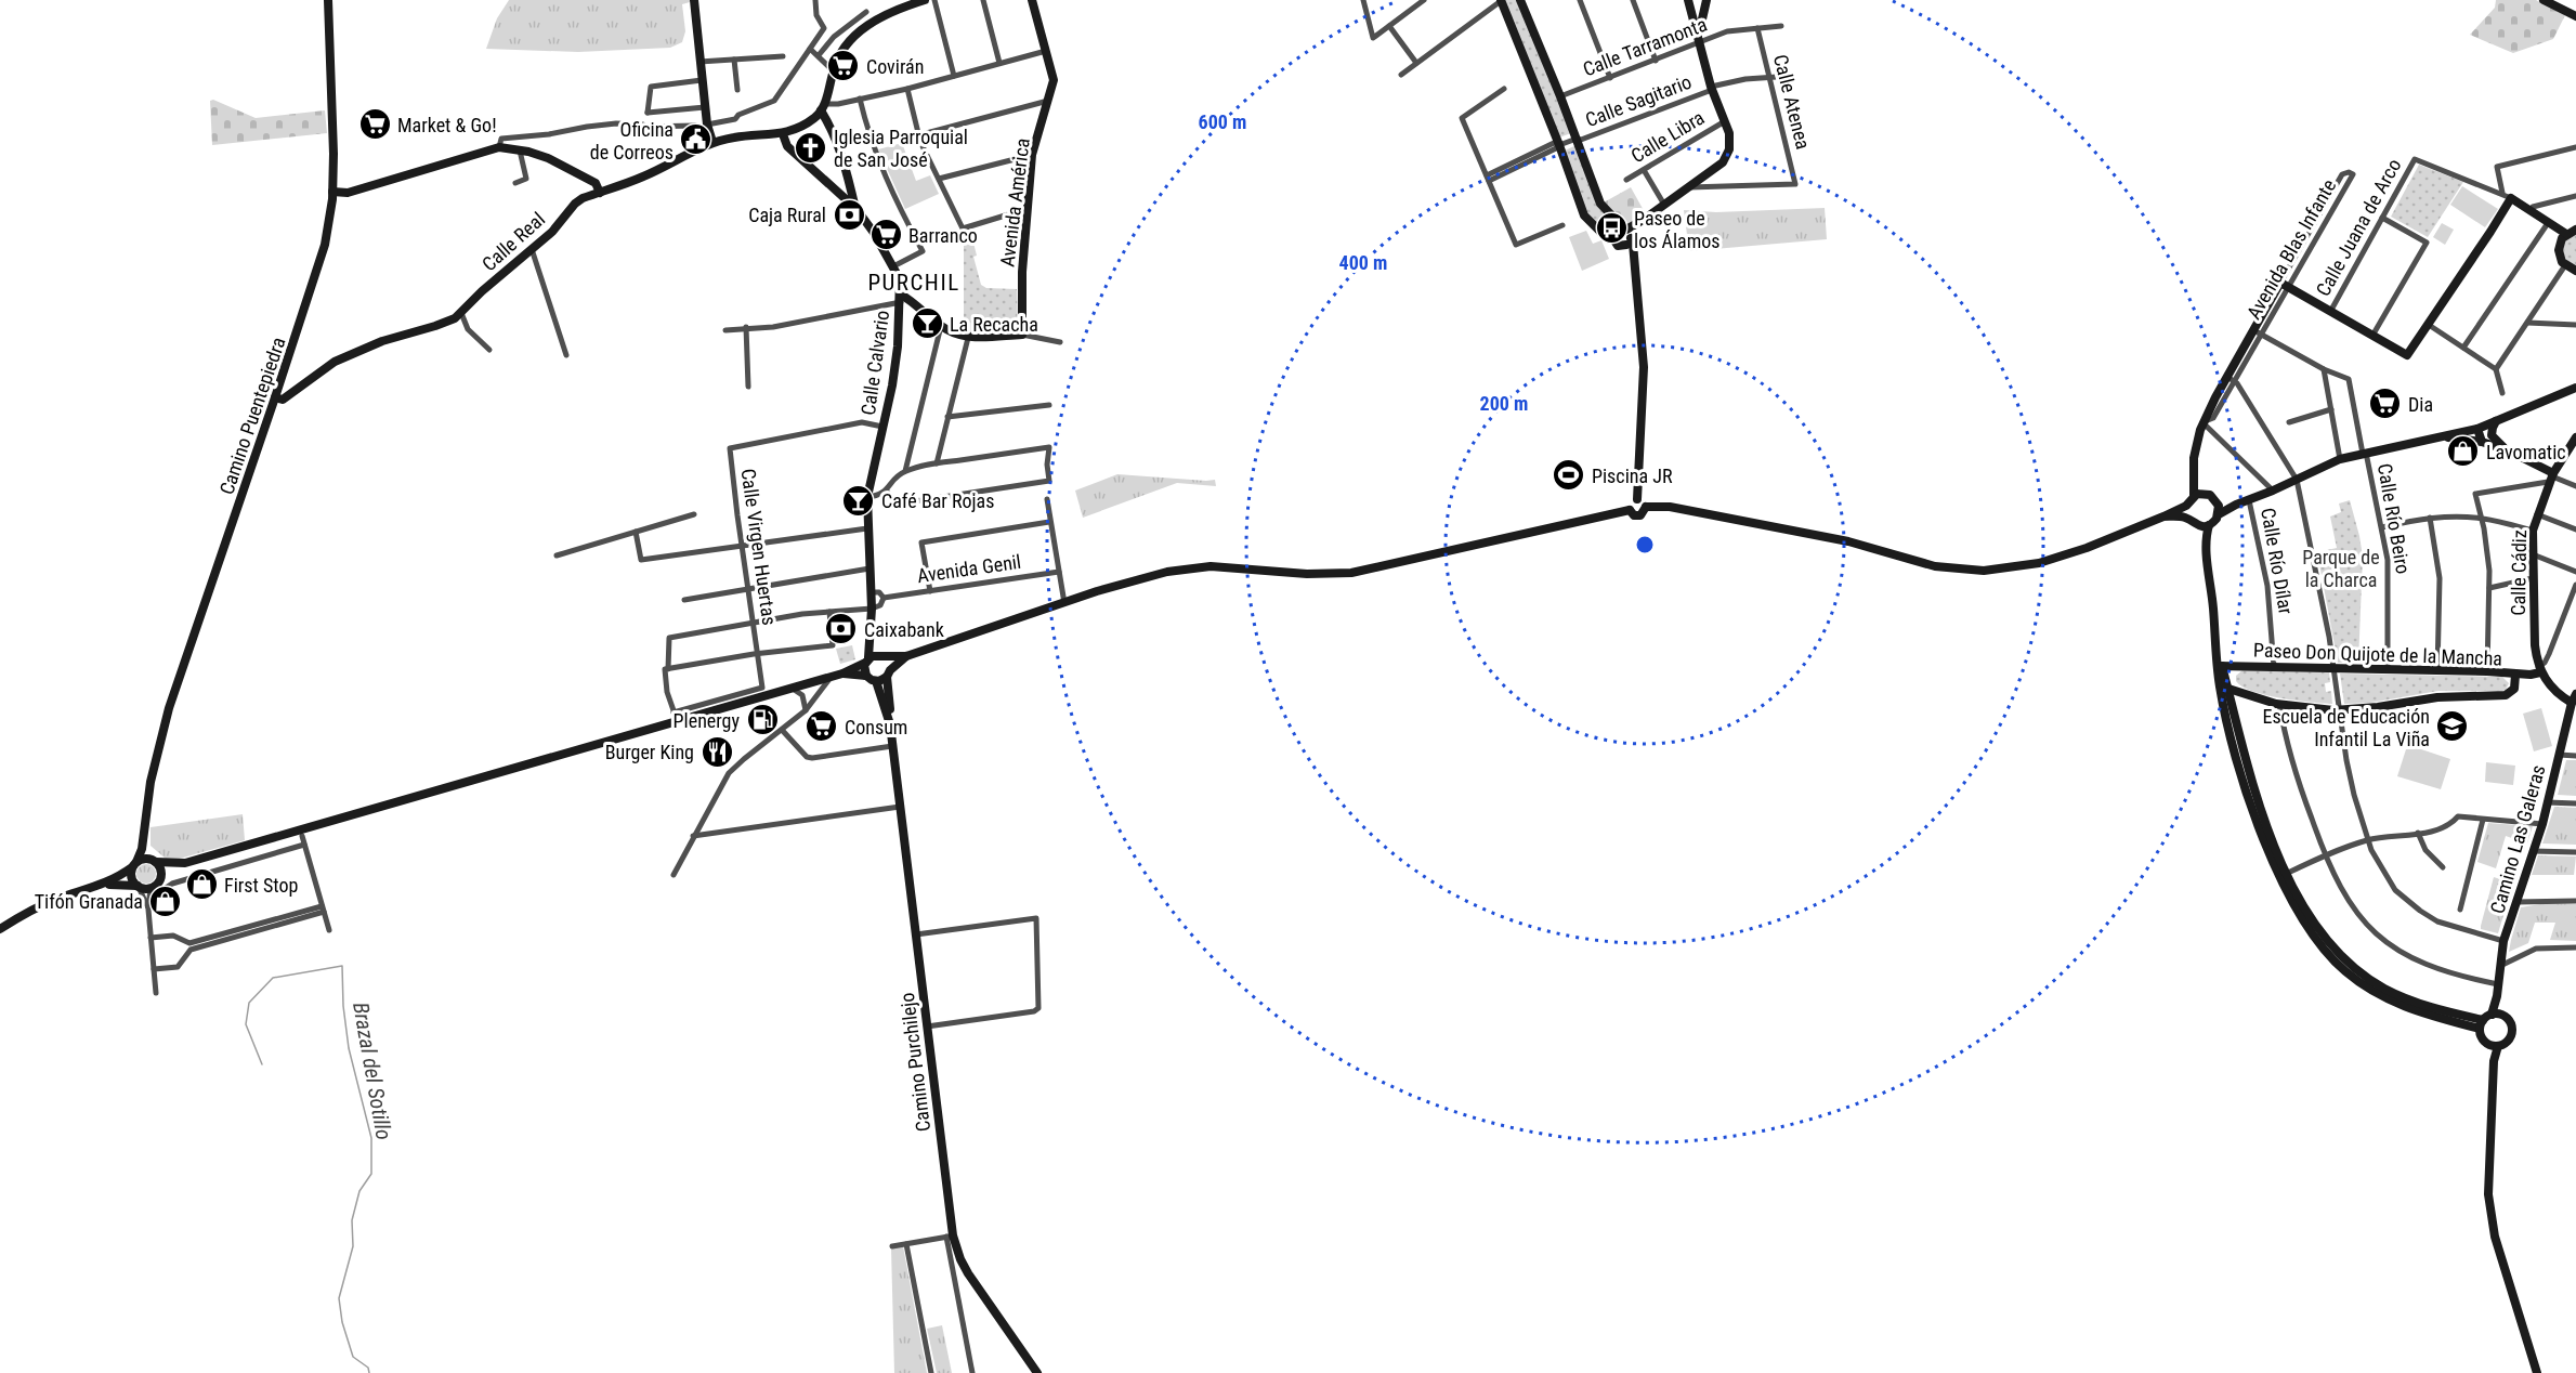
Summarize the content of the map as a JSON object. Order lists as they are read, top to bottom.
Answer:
{
  "streets": {
    "street": [
      "Calle Tarramonta",
      "Calle Sagitario",
      "Calle Atenea",
      "Calle Libra",
      "Avenida América",
      "Calle Juana de Arco",
      "Calle Real",
      "Avenida Blas Infante",
      "Calle Calvario",
      "Camino Puentepiedra",
      "Calle Río Beiro",
      "Calle Virgen Huertas",
      "Calle Río Dílar",
      "Avenida Genil",
      "Calle Cádiz",
      "Paseo Don Quijote de la Mancha",
      "Camino Las Galeras",
      "Camino Purchilejo"
    ]
  },
  "crossings": [
    ["Calle Tarramonta", "Calle Atenea"],
    ["Calle Sagitario", "Calle Atenea"],
    ["Calle Real", "Calle Calvario"],
    ["Calle Real", "Camino Puentepiedra"],
    ["Calle Calvario", "Calle Virgen Huertas"],
    ["Calle Calvario", "Camino Purchilejo"],
    ["Calle Río Beiro", "Paseo Don Quijote de la Mancha"],
    ["Calle Río Dílar", "Paseo Don Quijote de la Mancha"],
    ["Calle Cádiz", "Paseo Don Quijote de la Mancha"]
  ],
  "districts": ["PURCHIL"],
  "water": ["Brazal del Sotillo"],
  "parks": ["Parque de la Charca"],
  "places": {
    "supermarket": [
      "Covirán",
      "Market & Go!",
      "Barranco",
      "Dia",
      "Consum"
    ],
    "public building": ["Oficina de Correos"],
    "church": ["Iglesia Parroquial de San José"],
    "bank": ["Caja Rural", "Caixabank"],
    "bus stop": ["Paseo de los Álamos"],
    "bar": ["La Recacha", "Café Bar Rojas"],
    "shop": ["Lavomatic", "First Stop", "Tifón Granada"],
    "sports": ["Piscina JR"],
    "fuel station": ["Plenergy"],
    "school or university": ["Escuela de Educación Infantil La Viña"],
    "restaurant": ["Burger King"]
  },
  "rings": ["600 m", "400 m", "200 m"]
}
